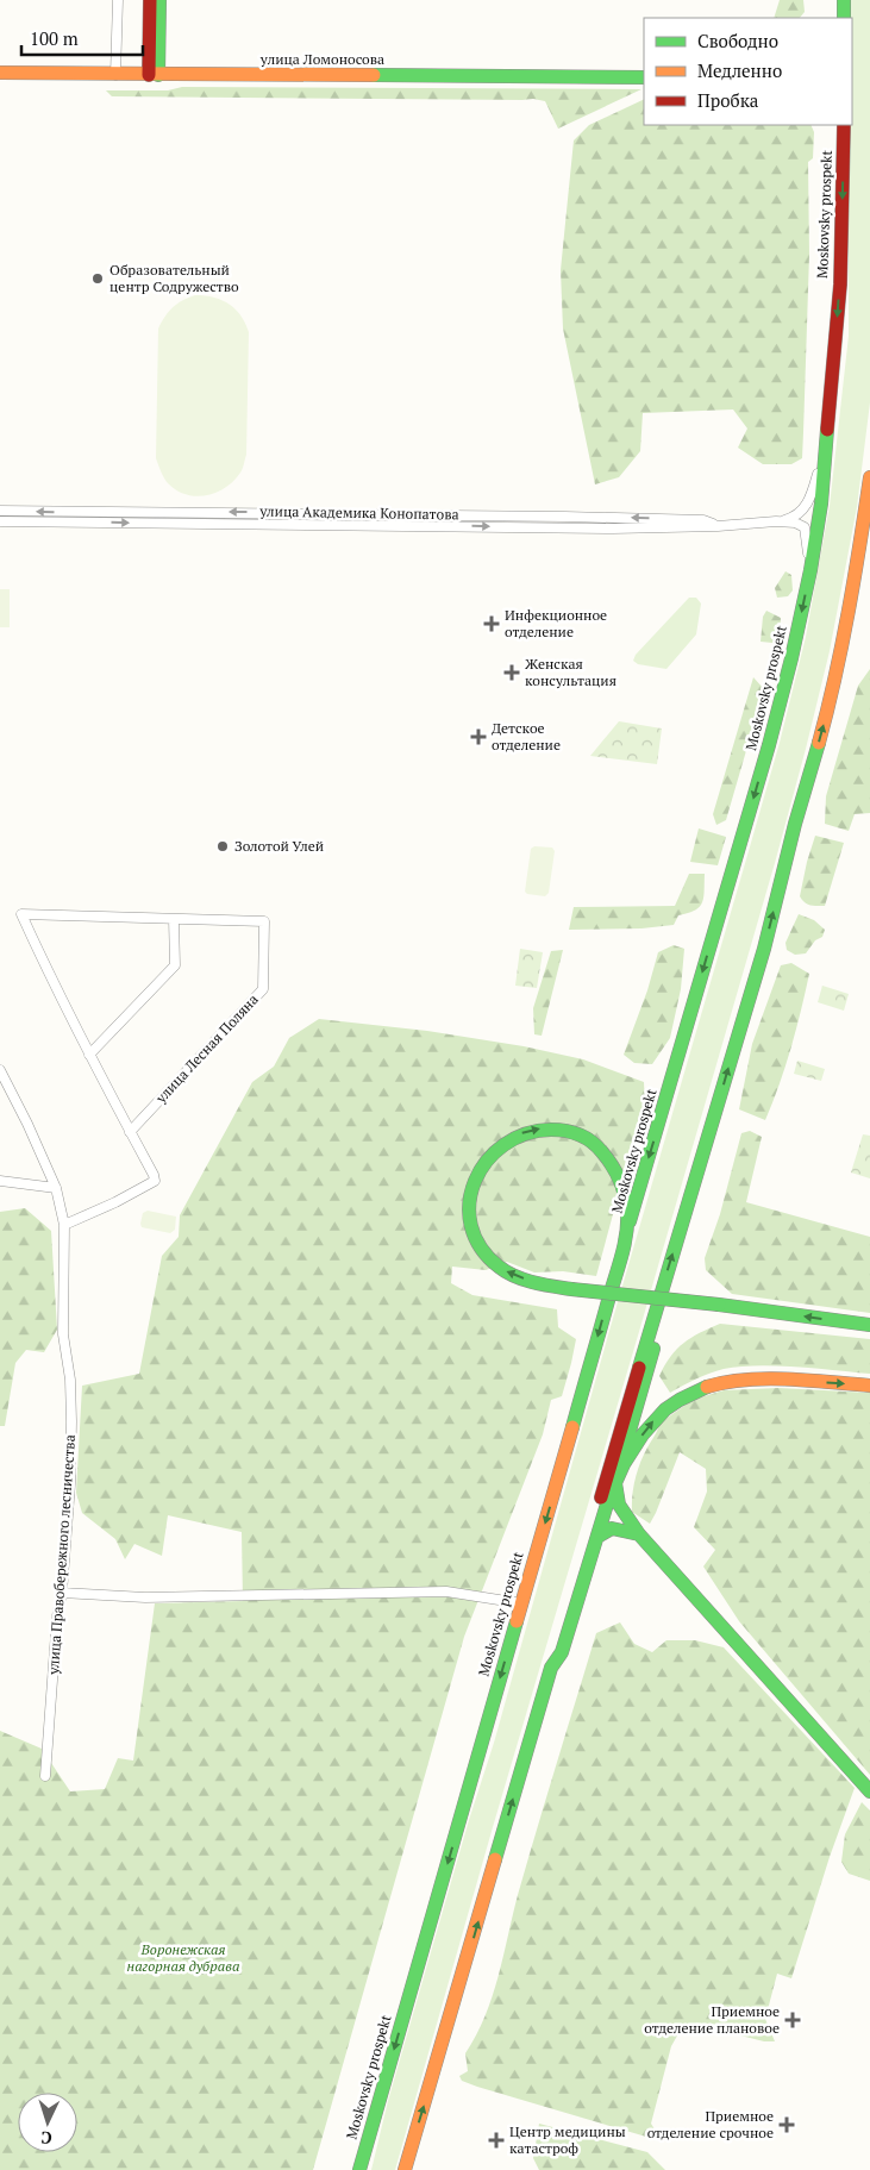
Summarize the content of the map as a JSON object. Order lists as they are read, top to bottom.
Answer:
{
  "streets": {
    "main road": ["улица Ломоносова", "Moskovsky prospekt"],
    "street": ["улица Академика Конопатова", "улица Лесная Поляна", "улица Правобережного лесничества"]
  },
  "parks": ["Воронежская нагорная дубрава"],
  "places": {
    "other": ["Образовательный центр Содружество", "Золотой Улей"],
    "health": [
      "Инфекционное отделение",
      "Женская консультация",
      "Детское отделение",
      "Приемное отделение плановое",
      "Приемное отделение срочное",
      "Центр медицины катастроф"
    ]
  },
  "legend": ["Свободно", "Медленно", "Пробка"],
  "scale_bar": "100 m",
  "north": "bottom"
}
